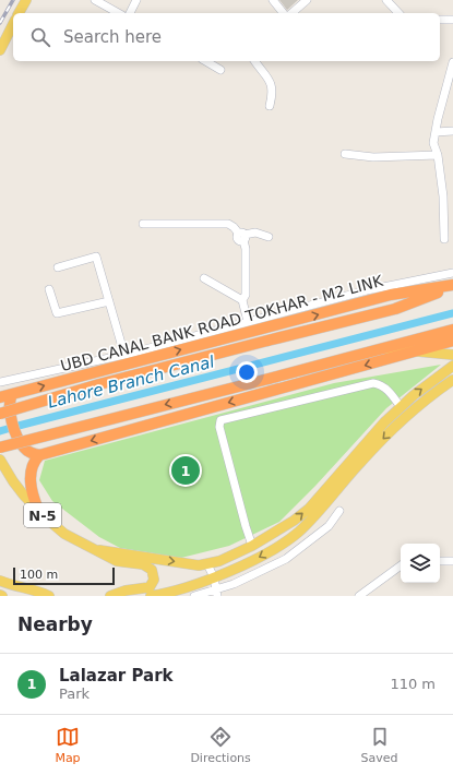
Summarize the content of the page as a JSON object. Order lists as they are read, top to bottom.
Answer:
{
  "streets": {
    "highway": ["UBD CANAL BANK ROAD TOKHAR - M2 LINK"],
    "main road": ["N-5"]
  },
  "water": ["Lahore Branch Canal"],
  "scale_bar": "100 m",
  "page": {
    "search": "Search here",
    "pins": "1",
    "scale": "100 m",
    "heading": "Nearby",
    "list": [
      {
        "mark": "1",
        "name": "Lalazar Park",
        "note": "Park",
        "value": "110 m"
      }
    ],
    "nav": ["Map", "Directions", "Saved"]
  }
}
